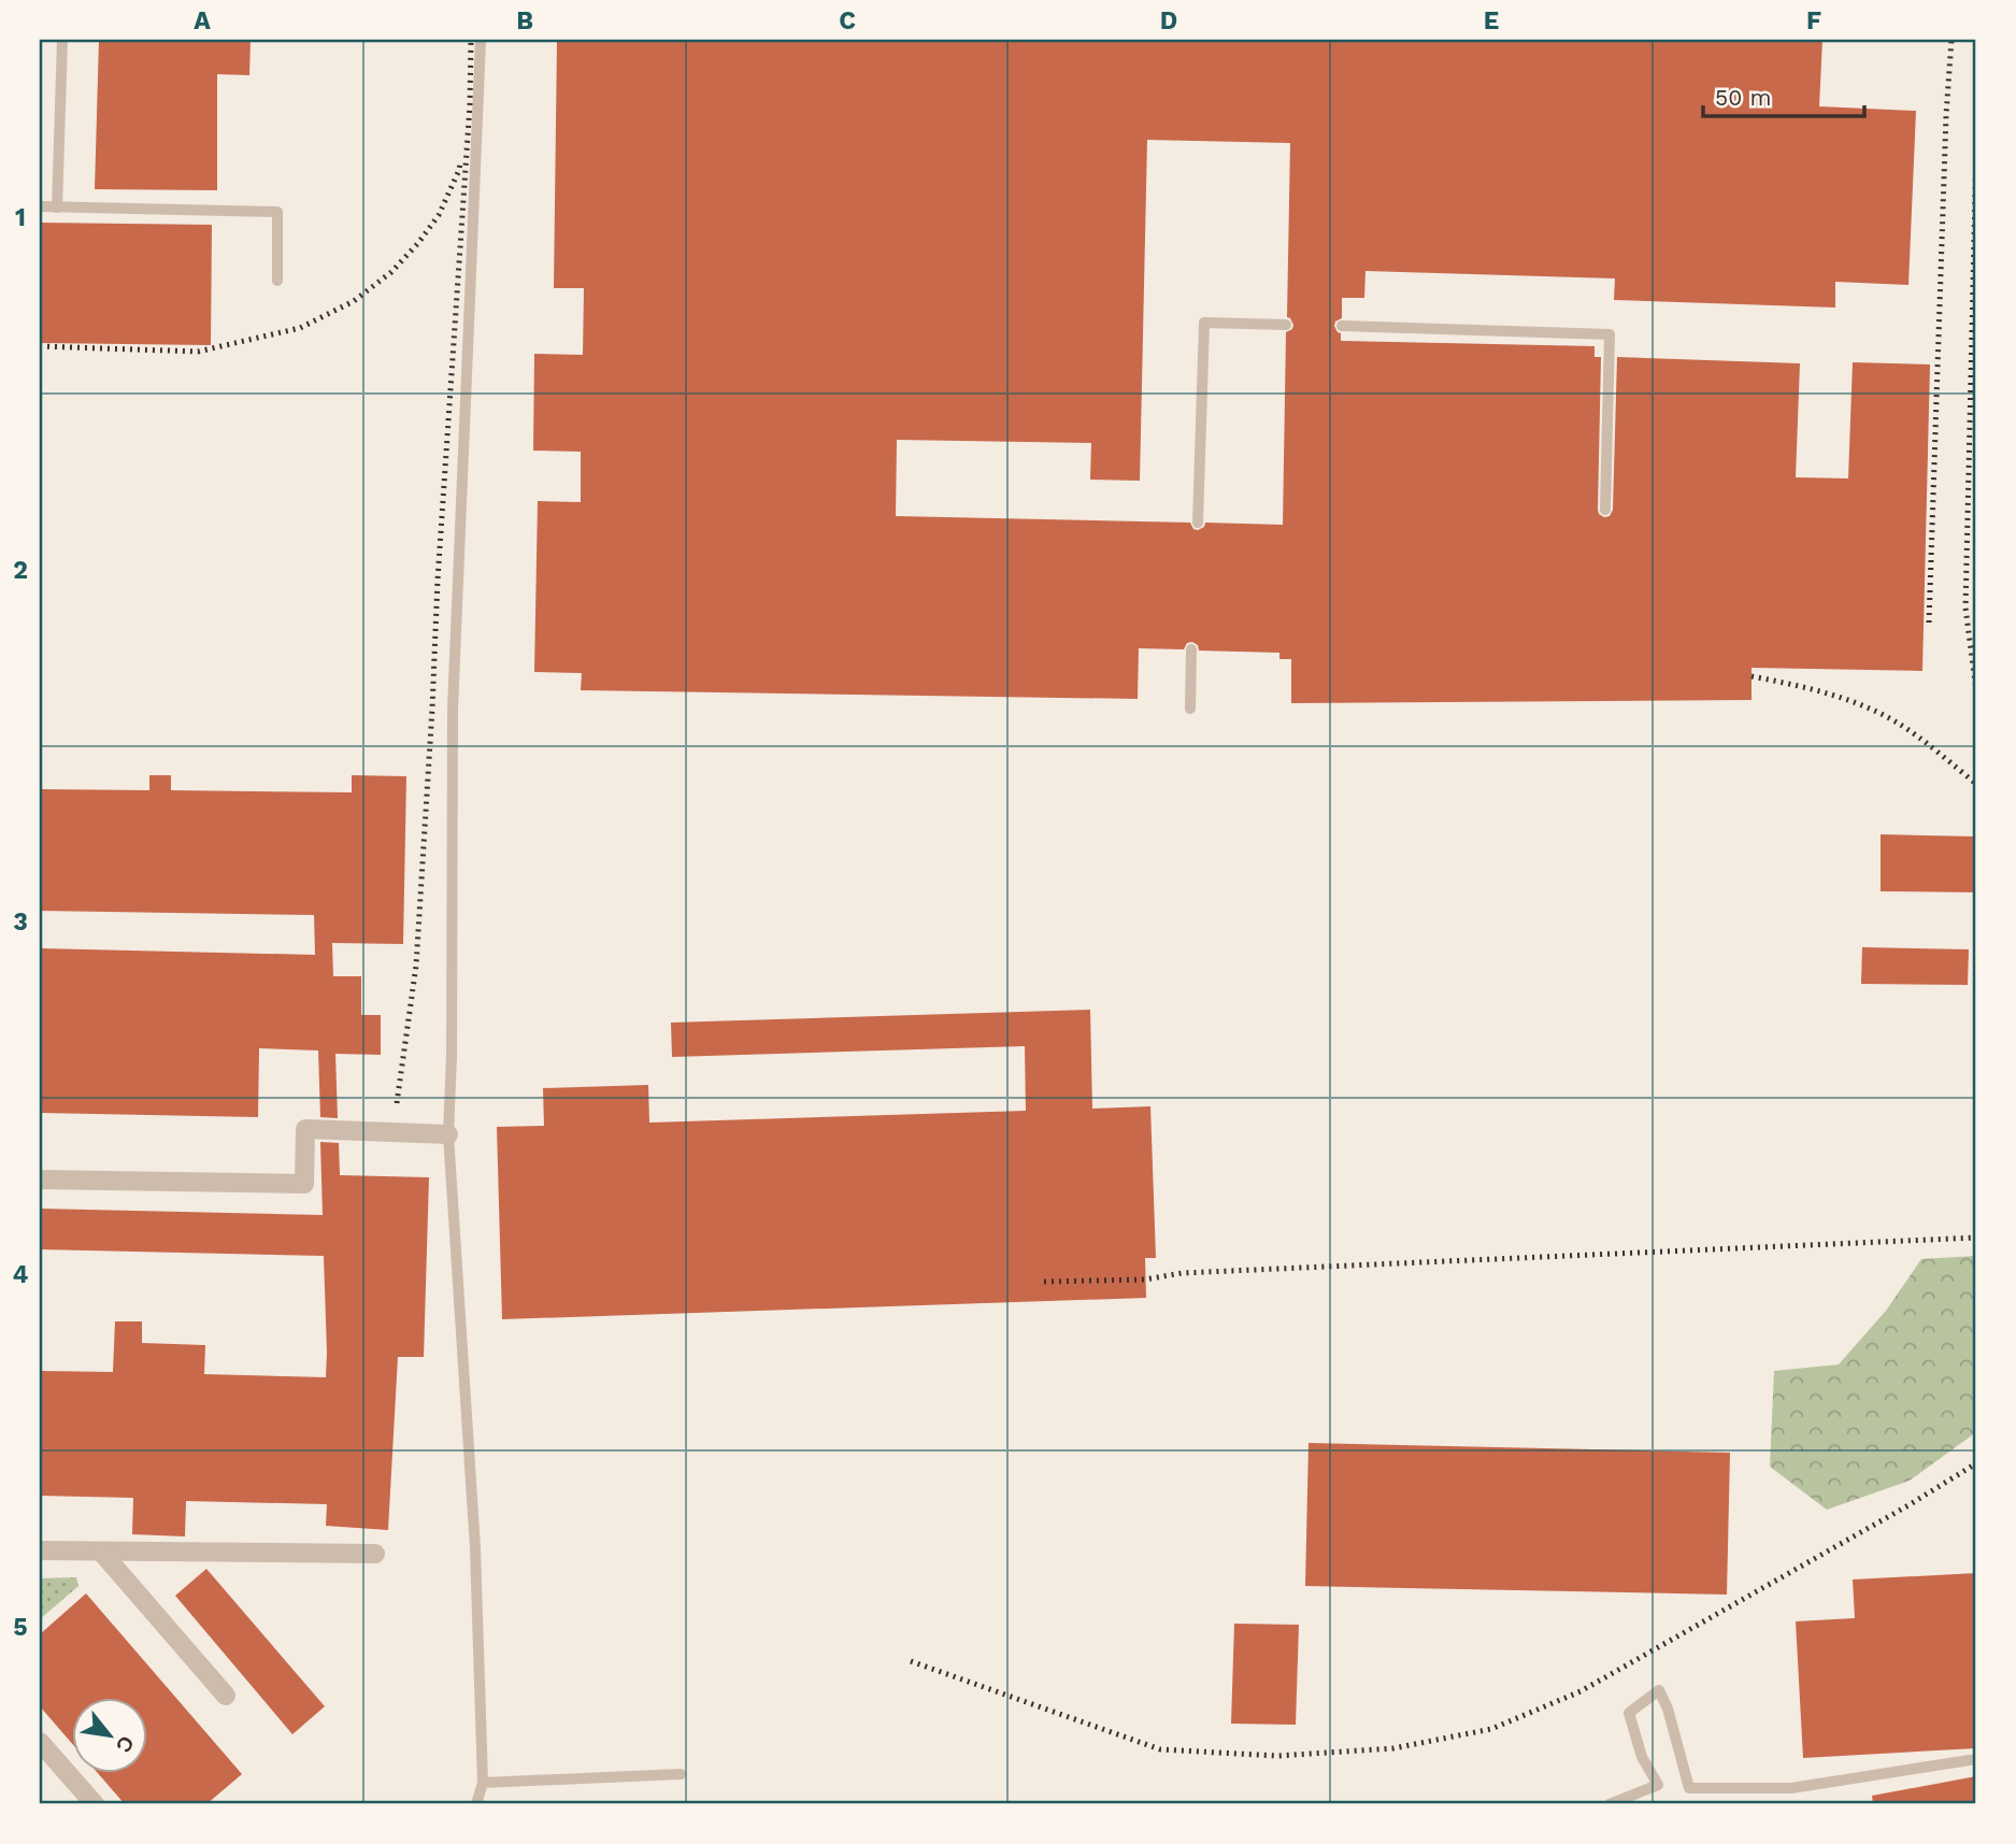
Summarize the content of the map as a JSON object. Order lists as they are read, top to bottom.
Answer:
{
  "scale_bar": "50 m",
  "north": "bottom right",
  "grid": {
    "columns": [
      "A",
      "B",
      "C",
      "D",
      "E",
      "F"
    ],
    "rows": [
      "1",
      "2",
      "3",
      "4",
      "5"
    ]
  }
}
